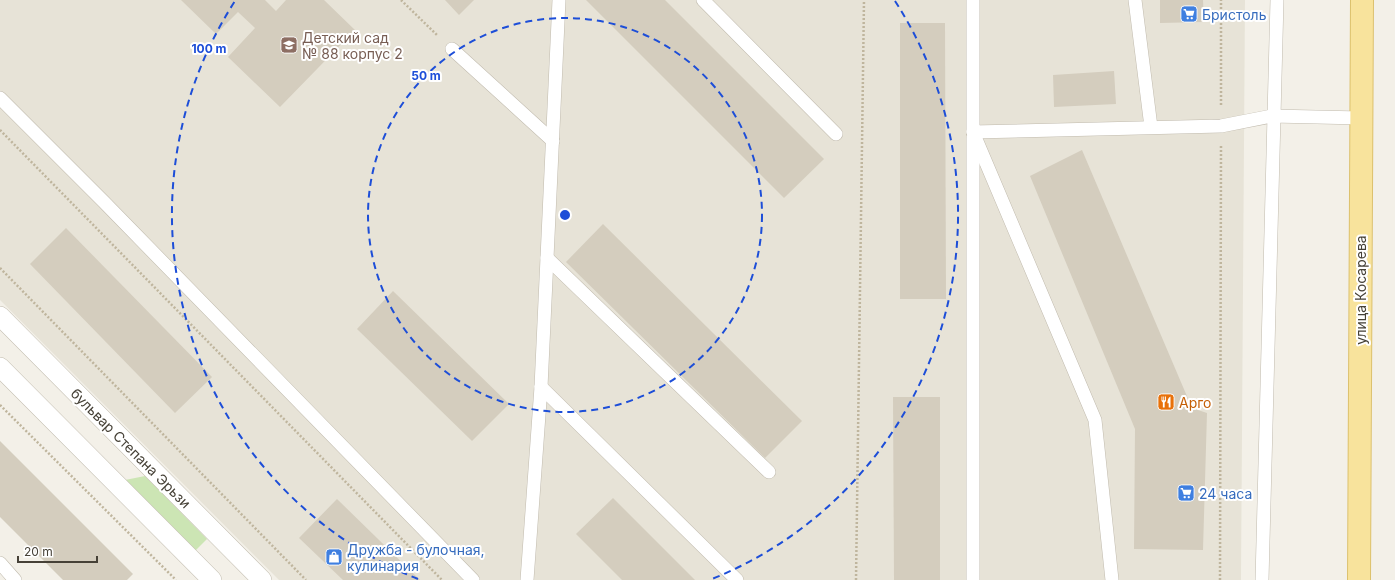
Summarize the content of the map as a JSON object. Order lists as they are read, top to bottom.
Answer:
{
  "streets": {
    "main road": ["улица Косарева"],
    "street": ["бульвар Степана Эрьзи"]
  },
  "places": {
    "supermarket": ["Бристоль", "24 часа"],
    "school or university": ["Детский сад № 88 корпус 2"],
    "restaurant": ["Арго"],
    "shop": ["Дружба - булочная, кулинария"]
  },
  "scale_bar": "20 m",
  "rings": ["100 m", "50 m"]
}
